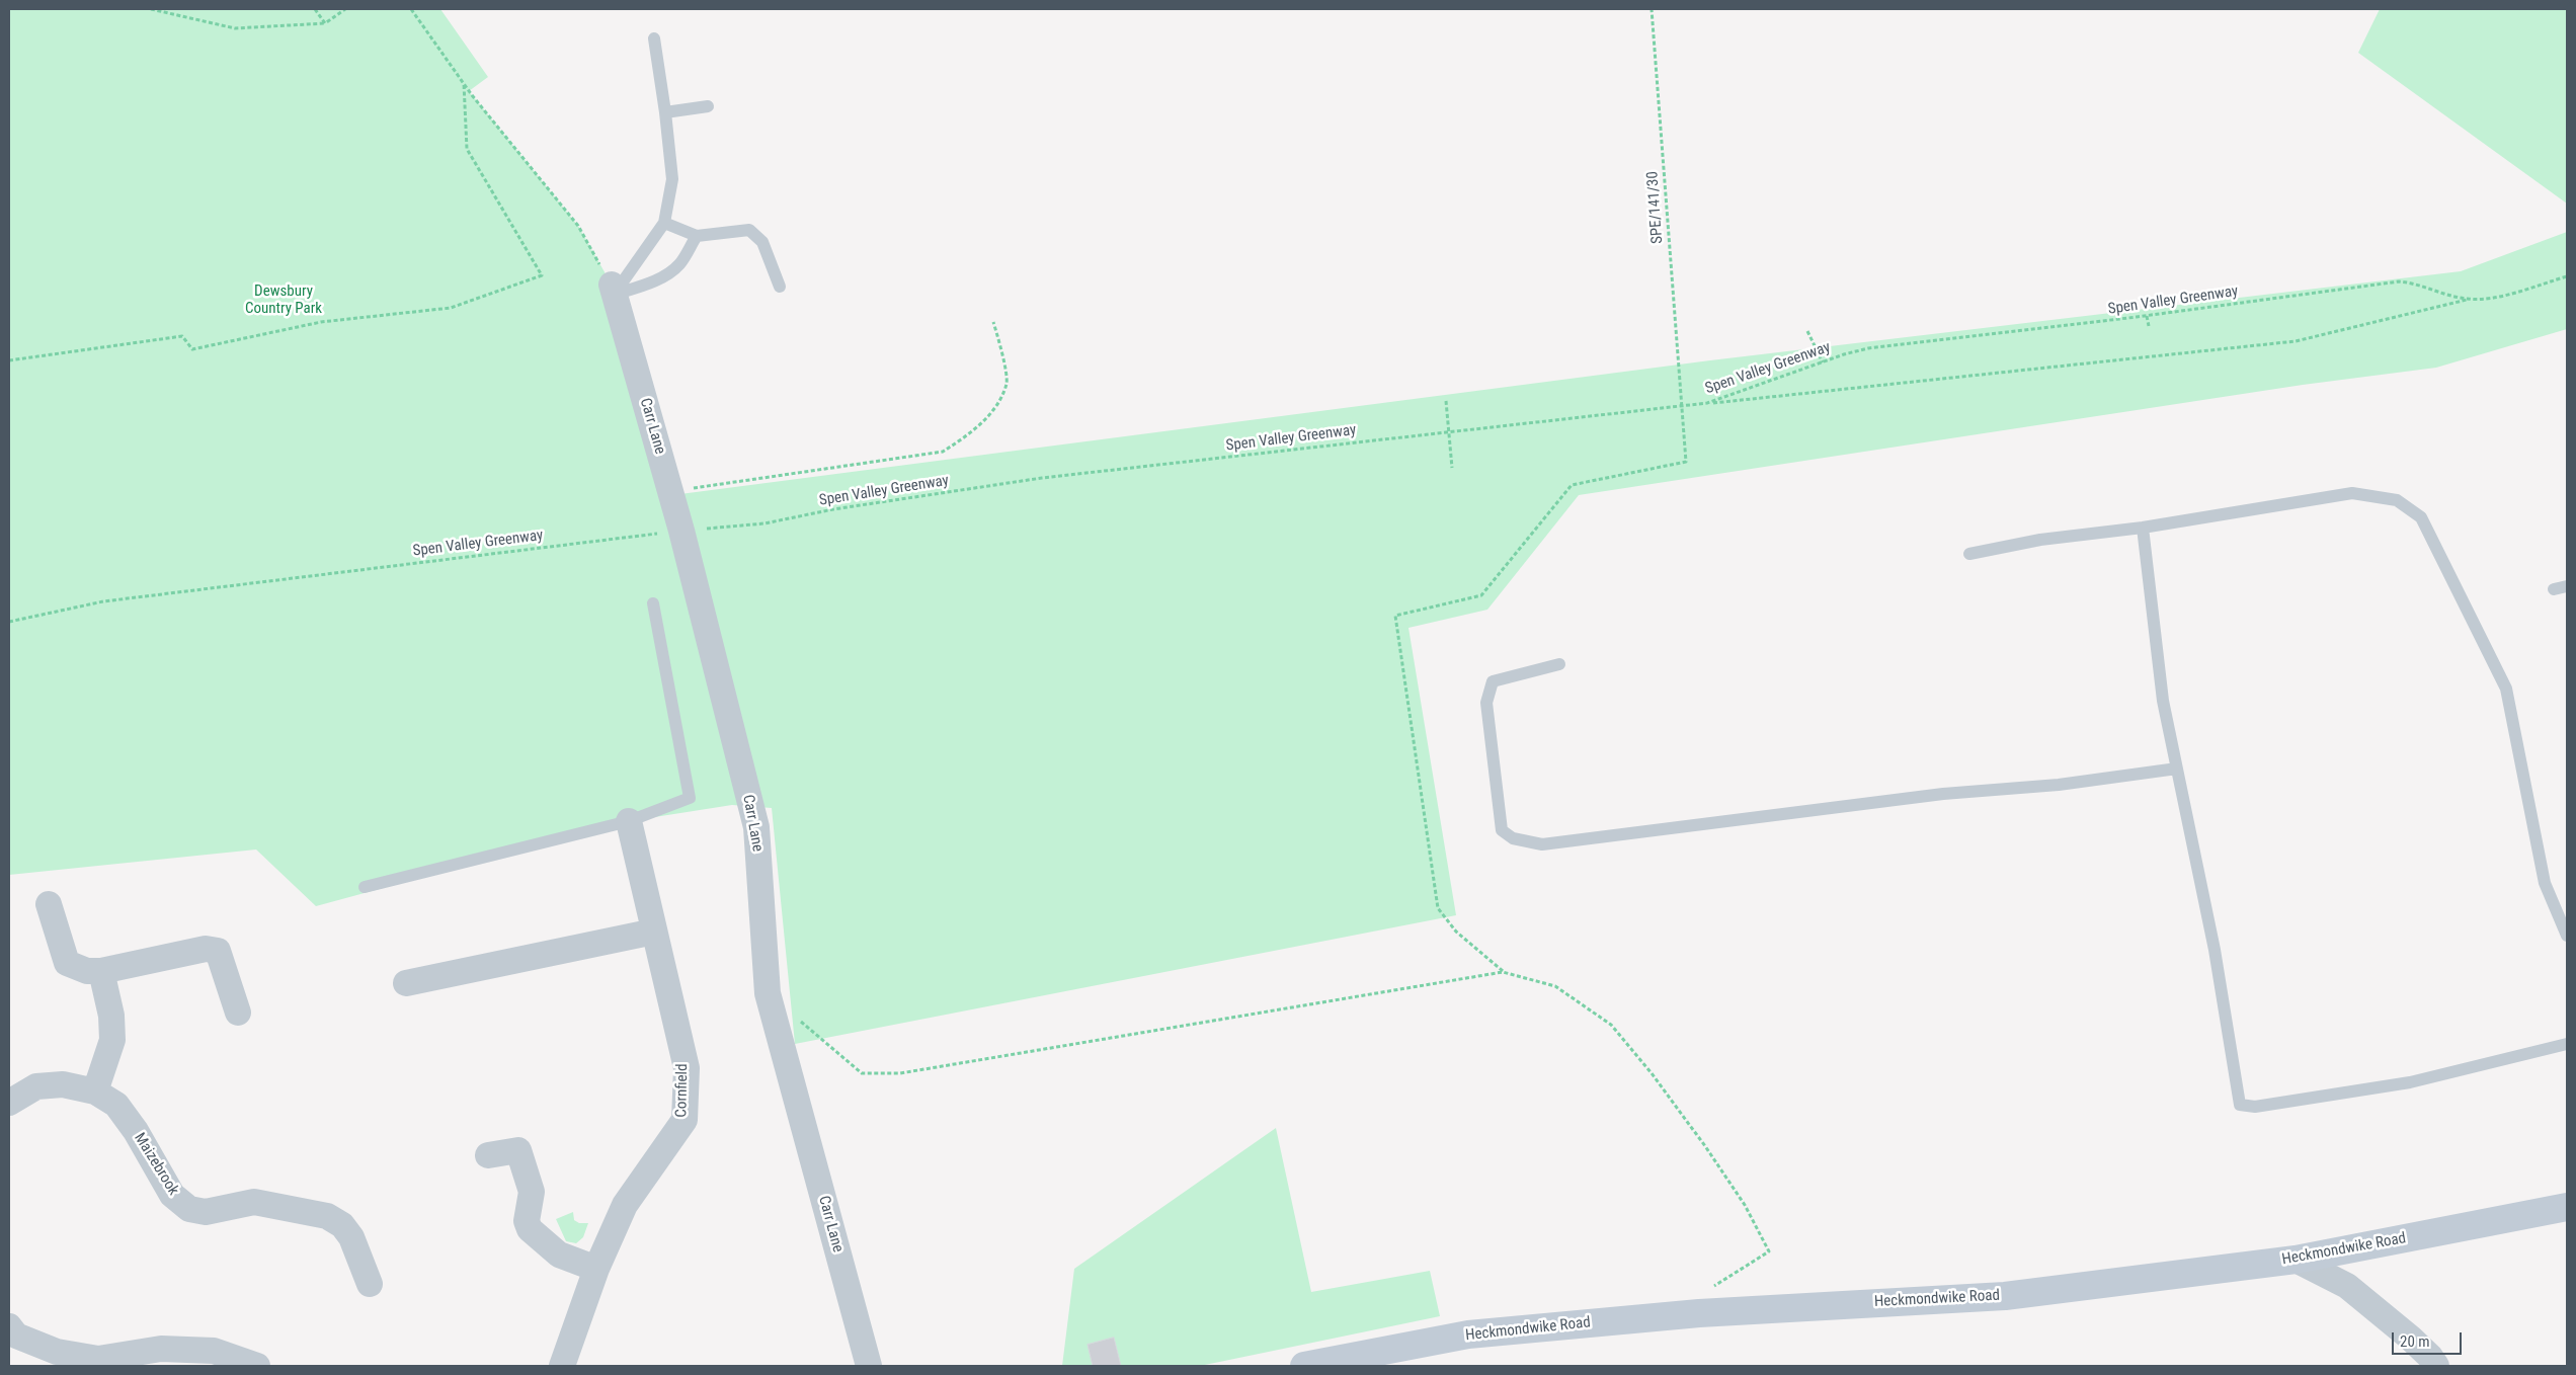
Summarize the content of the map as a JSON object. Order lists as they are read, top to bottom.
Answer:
{
  "streets": {
    "main road": ["Heckmondwike Road"],
    "street": ["Carr Lane", "Cornfield", "Maizebrook"],
    "path": ["SPE/141/30", "Spen Valley Greenway"]
  },
  "crossings": [
    ["SPE/141/30", "Spen Valley Greenway"],
    ["Spen Valley Greenway", "Carr Lane"]
  ],
  "parks": ["Dewsbury Country Park"],
  "scale_bar": "20 m"
}
